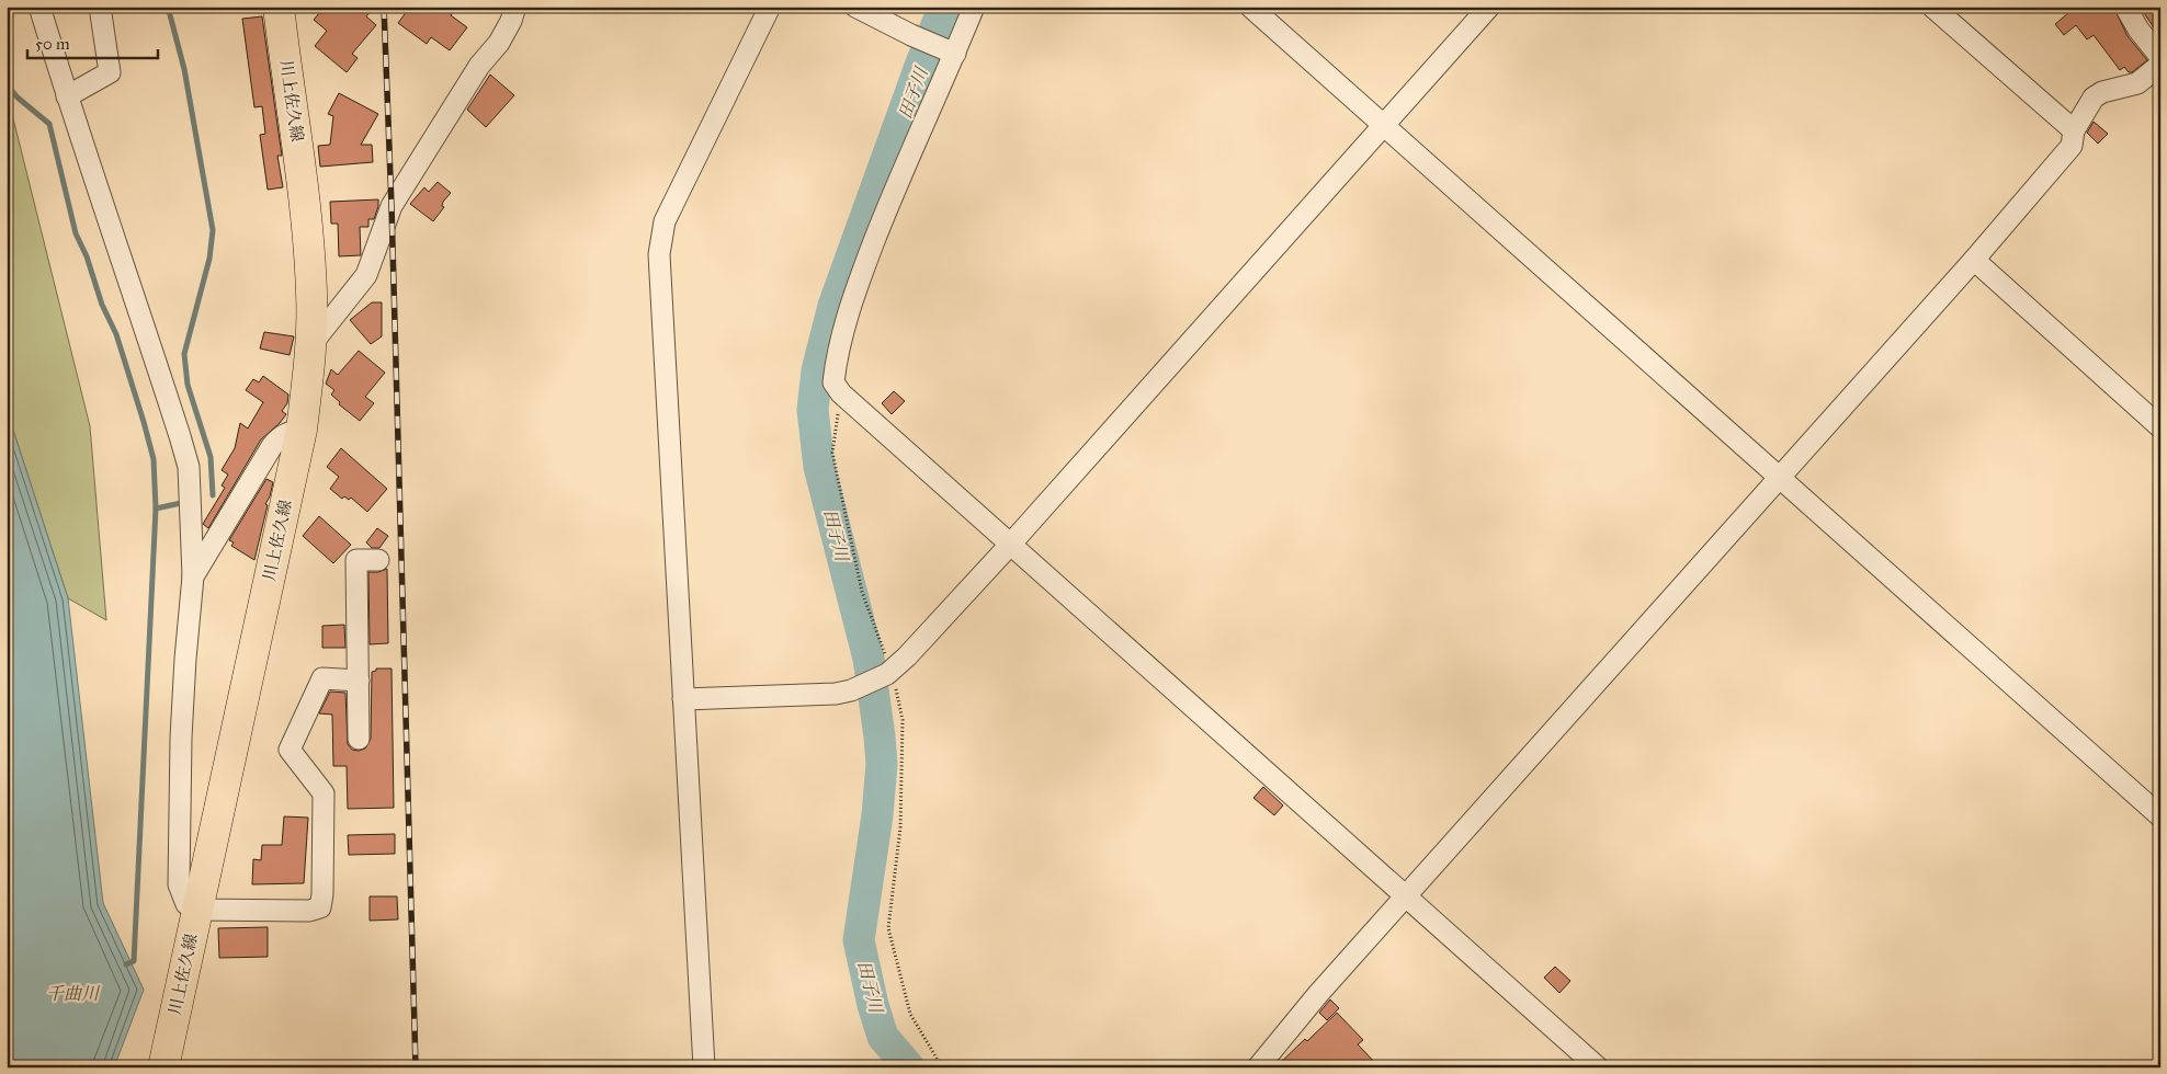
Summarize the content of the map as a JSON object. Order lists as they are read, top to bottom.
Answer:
{
  "streets": {
    "main road": ["川上佐久線"]
  },
  "water": ["田子川", "千曲川"],
  "scale_bar": "50 m"
}
